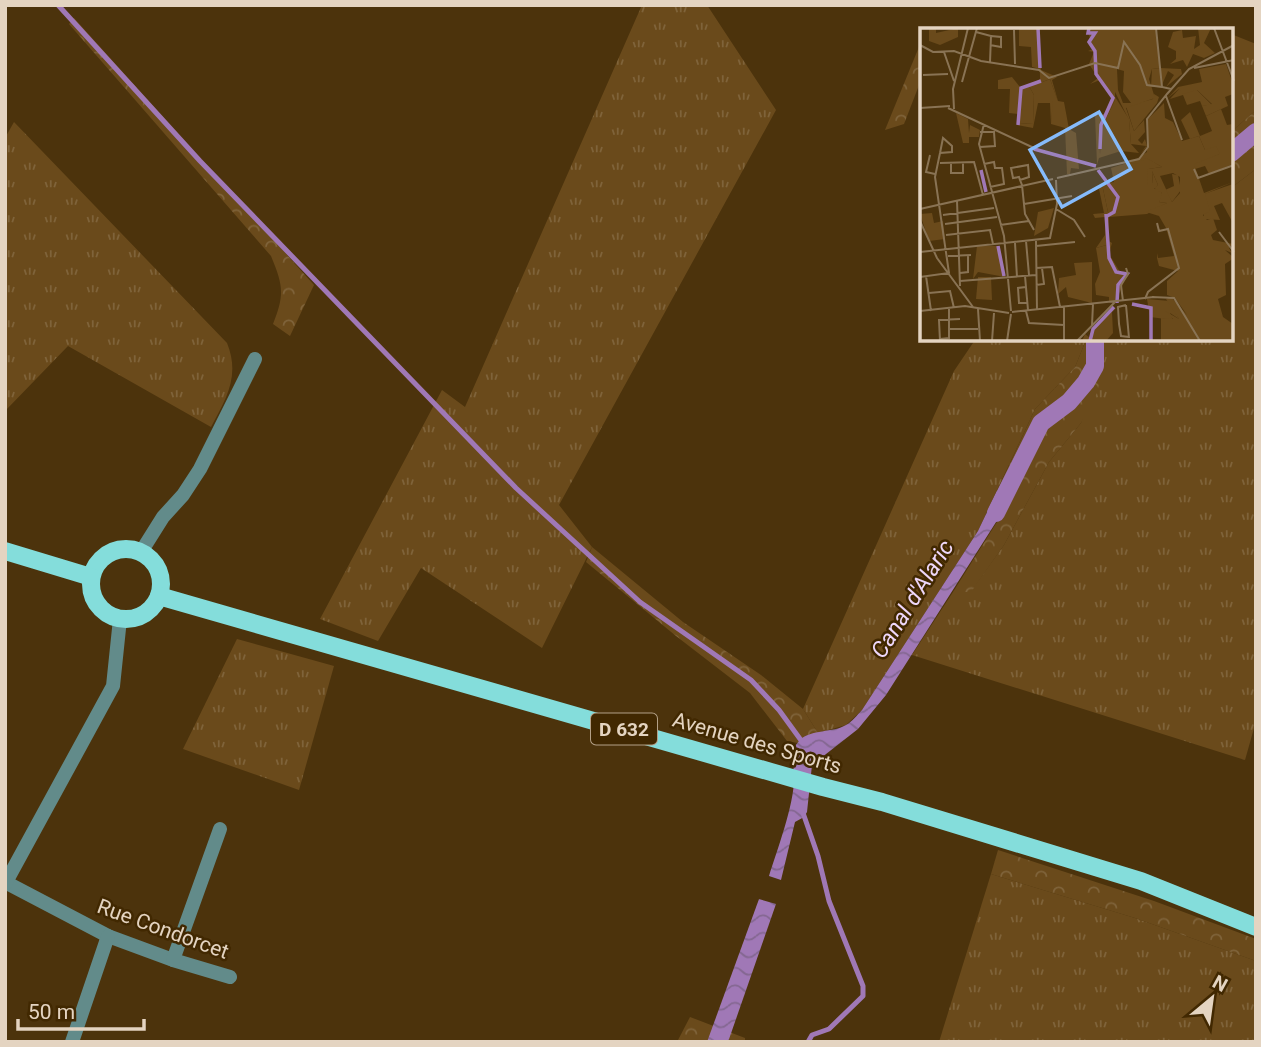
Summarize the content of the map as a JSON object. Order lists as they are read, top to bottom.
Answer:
{
  "streets": {
    "main road": ["D 632", "Avenue des Sports"],
    "street": ["Rue Condorcet"]
  },
  "water": ["Canal d'Alaric"],
  "scale_bar": "50 m",
  "north": "top right"
}
